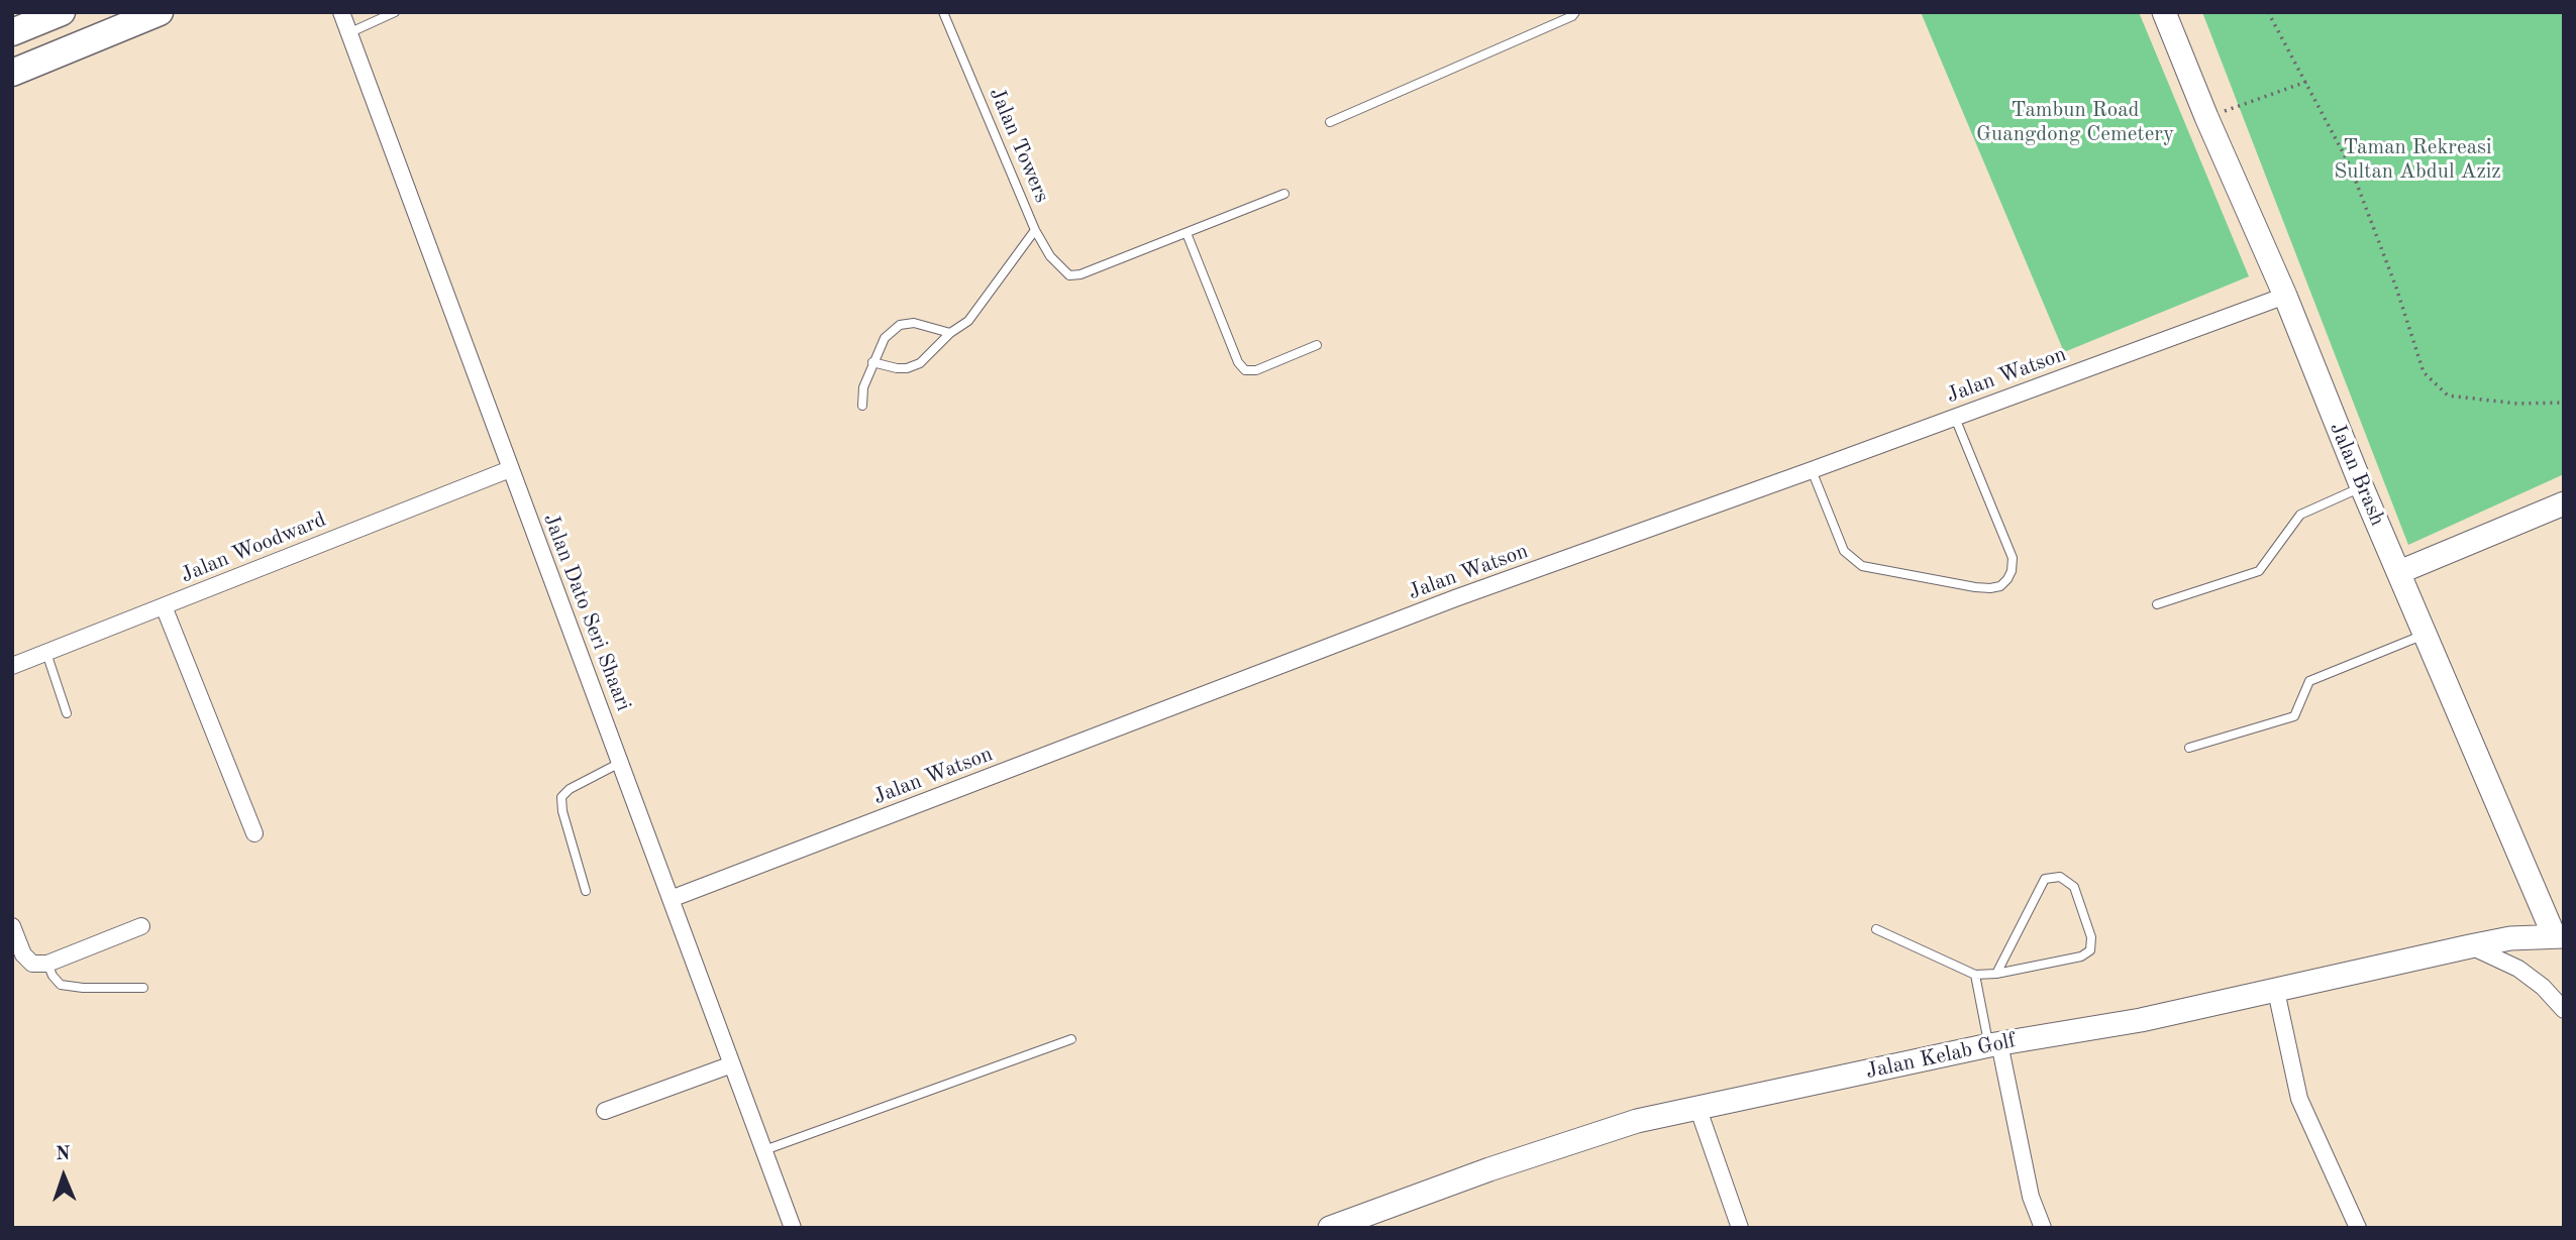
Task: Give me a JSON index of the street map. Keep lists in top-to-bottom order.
{
  "streets": {
    "street": [
      "Jalan Watson",
      "Jalan Brash",
      "Jalan Woodward",
      "Jalan Dato Seri Shaari",
      "Jalan Kelab Golf"
    ],
    "lane": ["Jalan Towers"]
  },
  "crossings": [
    ["Jalan Watson", "Jalan Brash"],
    ["Jalan Watson", "Jalan Dato Seri Shaari"],
    ["Jalan Brash", "Jalan Kelab Golf"],
    ["Jalan Woodward", "Jalan Dato Seri Shaari"]
  ],
  "parks": ["Tambun Road Guangdong Cemetery", "Taman Rekreasi Sultan Abdul Aziz"],
  "north": "top"
}
